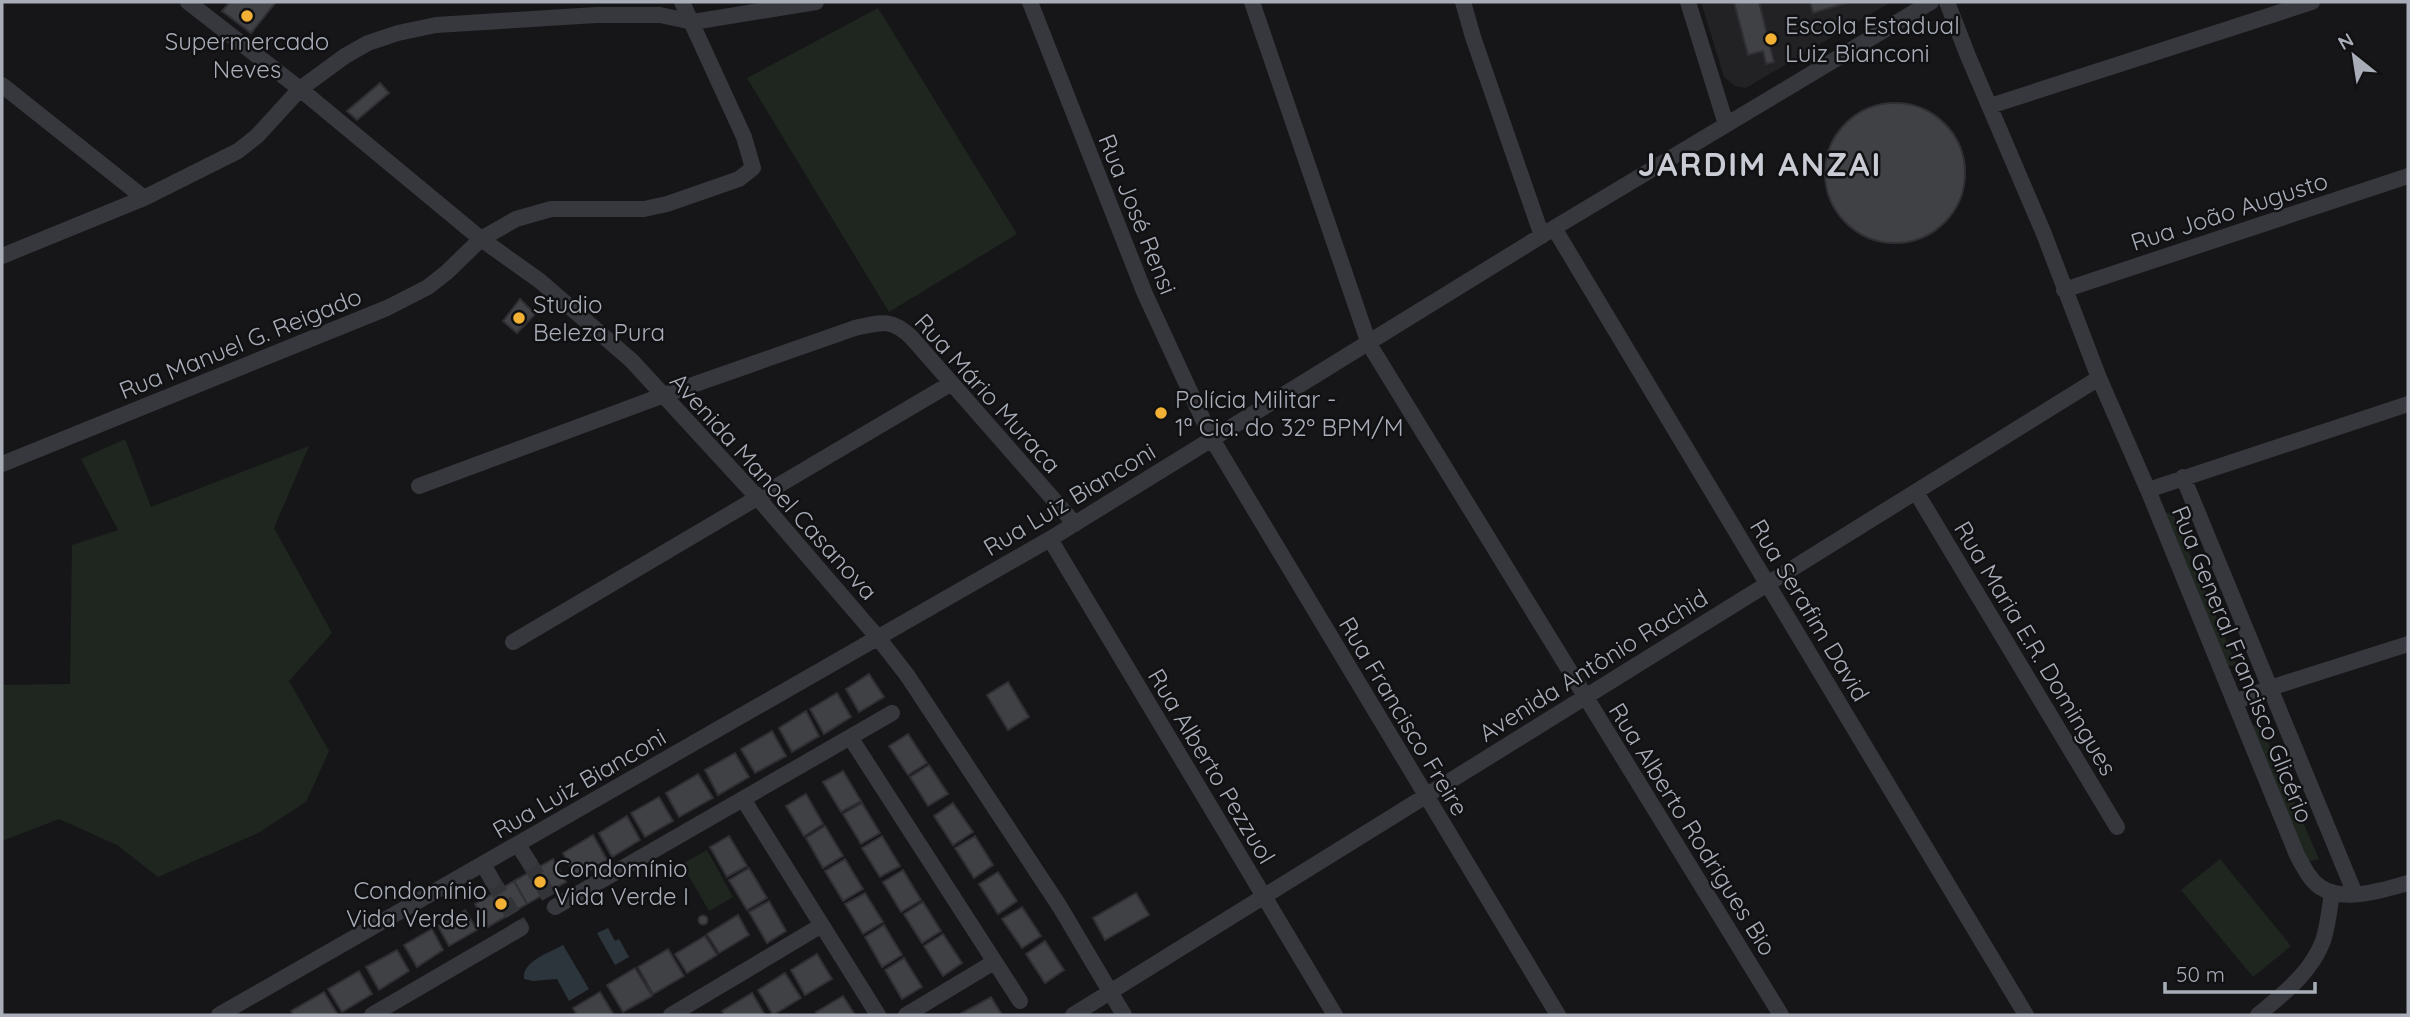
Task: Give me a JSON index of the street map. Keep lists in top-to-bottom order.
{
  "streets": {
    "street": [
      "Rua João Augusto",
      "Rua José Rensi",
      "Rua Manuel G. Reigado",
      "Rua Mário Muraca",
      "Avenida Manoel Casanova",
      "Rua Luiz Bianconi",
      "Rua Serafim David",
      "Rua Maria E.R. Domingues",
      "Rua General Francisco Glicério",
      "Avenida Antônio Rachid",
      "Rua Francisco Freire",
      "Rua Alberto Pezzuol",
      "Rua Alberto Rodrigues Bio"
    ]
  },
  "crossings": [
    ["Rua João Augusto", "Rua General Francisco Glicério"],
    ["Rua José Rensi", "Rua Luiz Bianconi"],
    ["Rua José Rensi", "Rua Francisco Freire"],
    ["Rua Manuel G. Reigado", "Avenida Manoel Casanova"],
    ["Rua Mário Muraca", "Avenida Manoel Casanova"],
    ["Rua Mário Muraca", "Rua Luiz Bianconi"],
    ["Avenida Manoel Casanova", "Rua Luiz Bianconi"],
    ["Avenida Manoel Casanova", "Avenida Antônio Rachid"],
    ["Rua Luiz Bianconi", "Rua Serafim David"],
    ["Rua Luiz Bianconi", "Rua Francisco Freire"],
    ["Rua Luiz Bianconi", "Rua Alberto Pezzuol"],
    ["Rua Luiz Bianconi", "Rua Alberto Rodrigues Bio"],
    ["Rua Serafim David", "Avenida Antônio Rachid"],
    ["Rua Maria E.R. Domingues", "Avenida Antônio Rachid"],
    ["Rua General Francisco Glicério", "Avenida Antônio Rachid"],
    ["Avenida Antônio Rachid", "Rua Francisco Freire"],
    ["Avenida Antônio Rachid", "Rua Alberto Pezzuol"],
    ["Avenida Antônio Rachid", "Rua Alberto Rodrigues Bio"]
  ],
  "districts": ["JARDIM ANZAI"],
  "places": [
    "Supermercado Neves",
    "Escola Estadual Luiz Bianconi",
    "Studio Beleza Pura",
    "Polícia Militar - 1ª Cia. do 32º BPM/M",
    "Condomínio Vida Verde I",
    "Condomínio Vida Verde II"
  ],
  "scale_bar": "50 m",
  "north": "top left"
}
